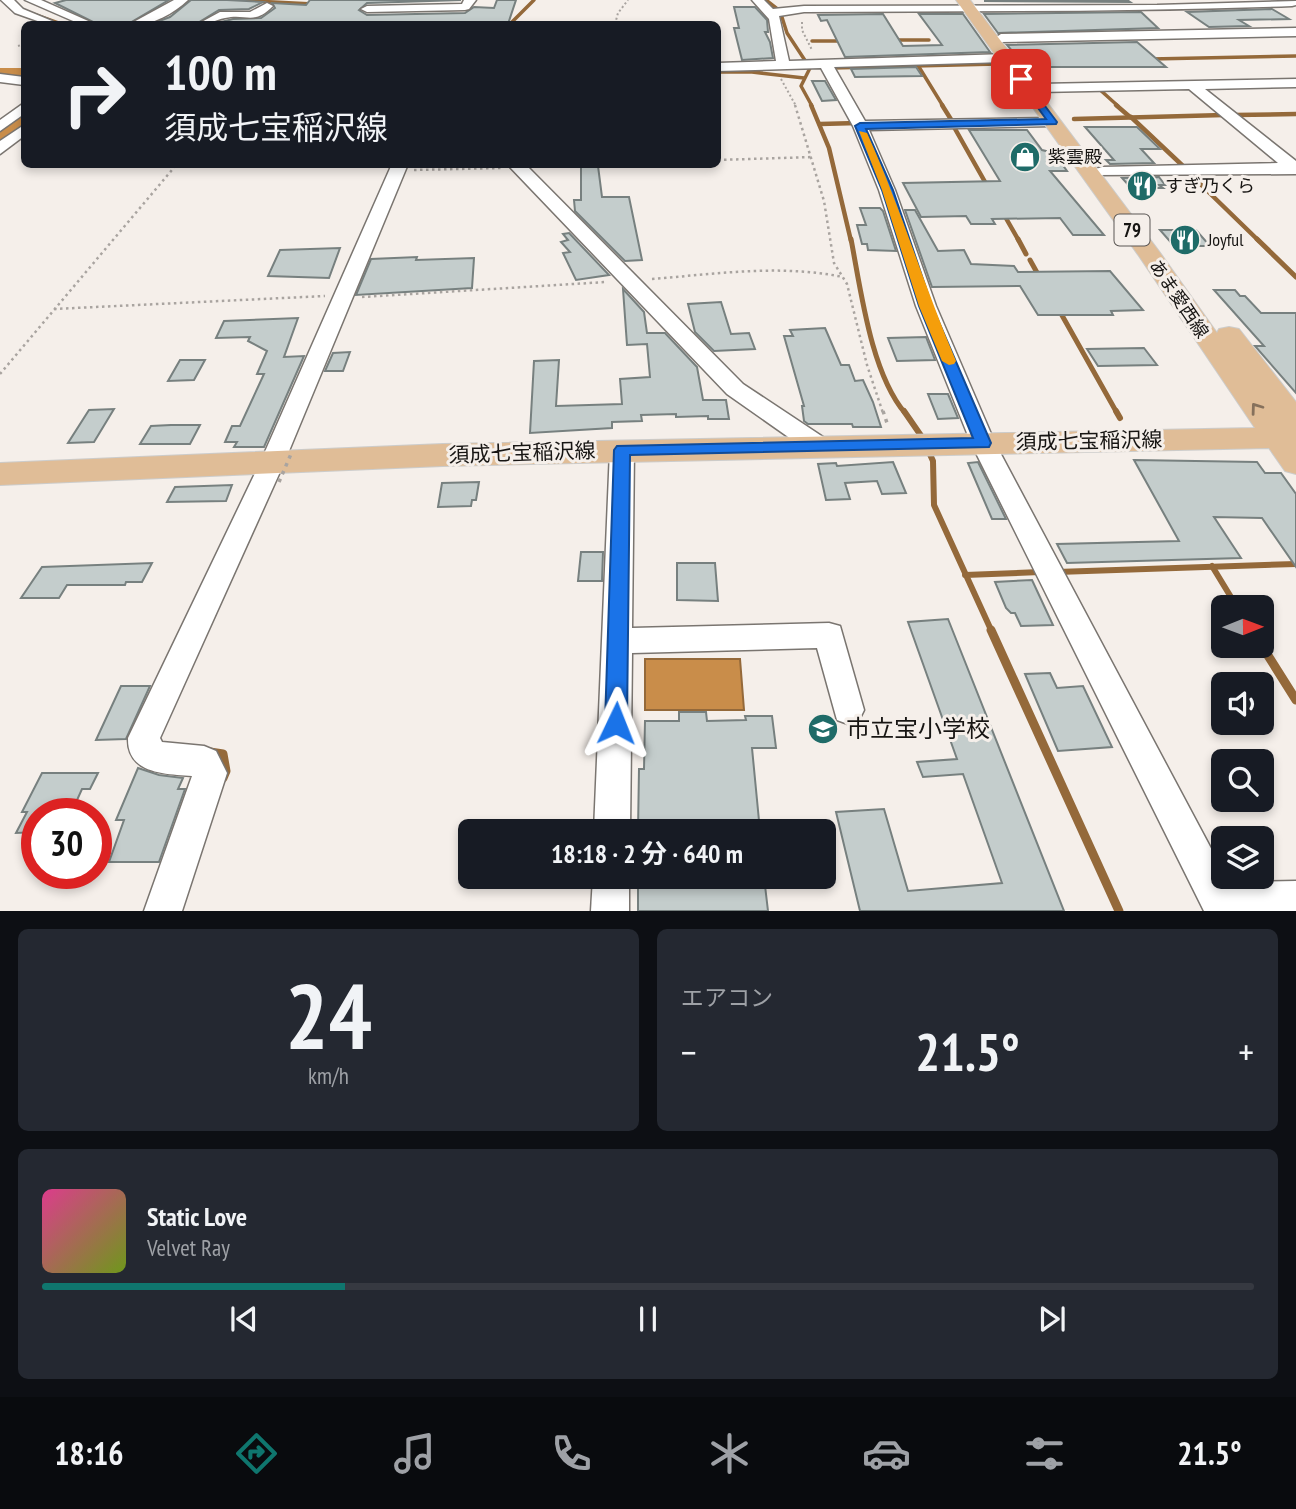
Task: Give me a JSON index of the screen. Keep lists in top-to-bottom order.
{
  "streets": {
    "main road": ["79", "あま愛西線", "須成七宝稲沢線"]
  },
  "crossings": [
    ["あま愛西線", "須成七宝稲沢線"]
  ],
  "places": {
    "shop": ["紫雲殿"],
    "restaurant": ["すぎ乃くら", "Joyful"],
    "school or university": ["市立宝小学校"]
  },
  "north": "right",
  "page": {
    "turn": ["100 m", "須成七宝稲沢線"],
    "limit": "30",
    "trip": "18:18 · 2 分 · 640 m",
    "tile": [
      ["24", "km/h"],
      "エアコン"
    ],
    "heat": ["−", "21.5°", "+"],
    "song": ["Static Love", "Velvet Ray"],
    "tabs": ["18:16", "21.5°"]
  }
}
